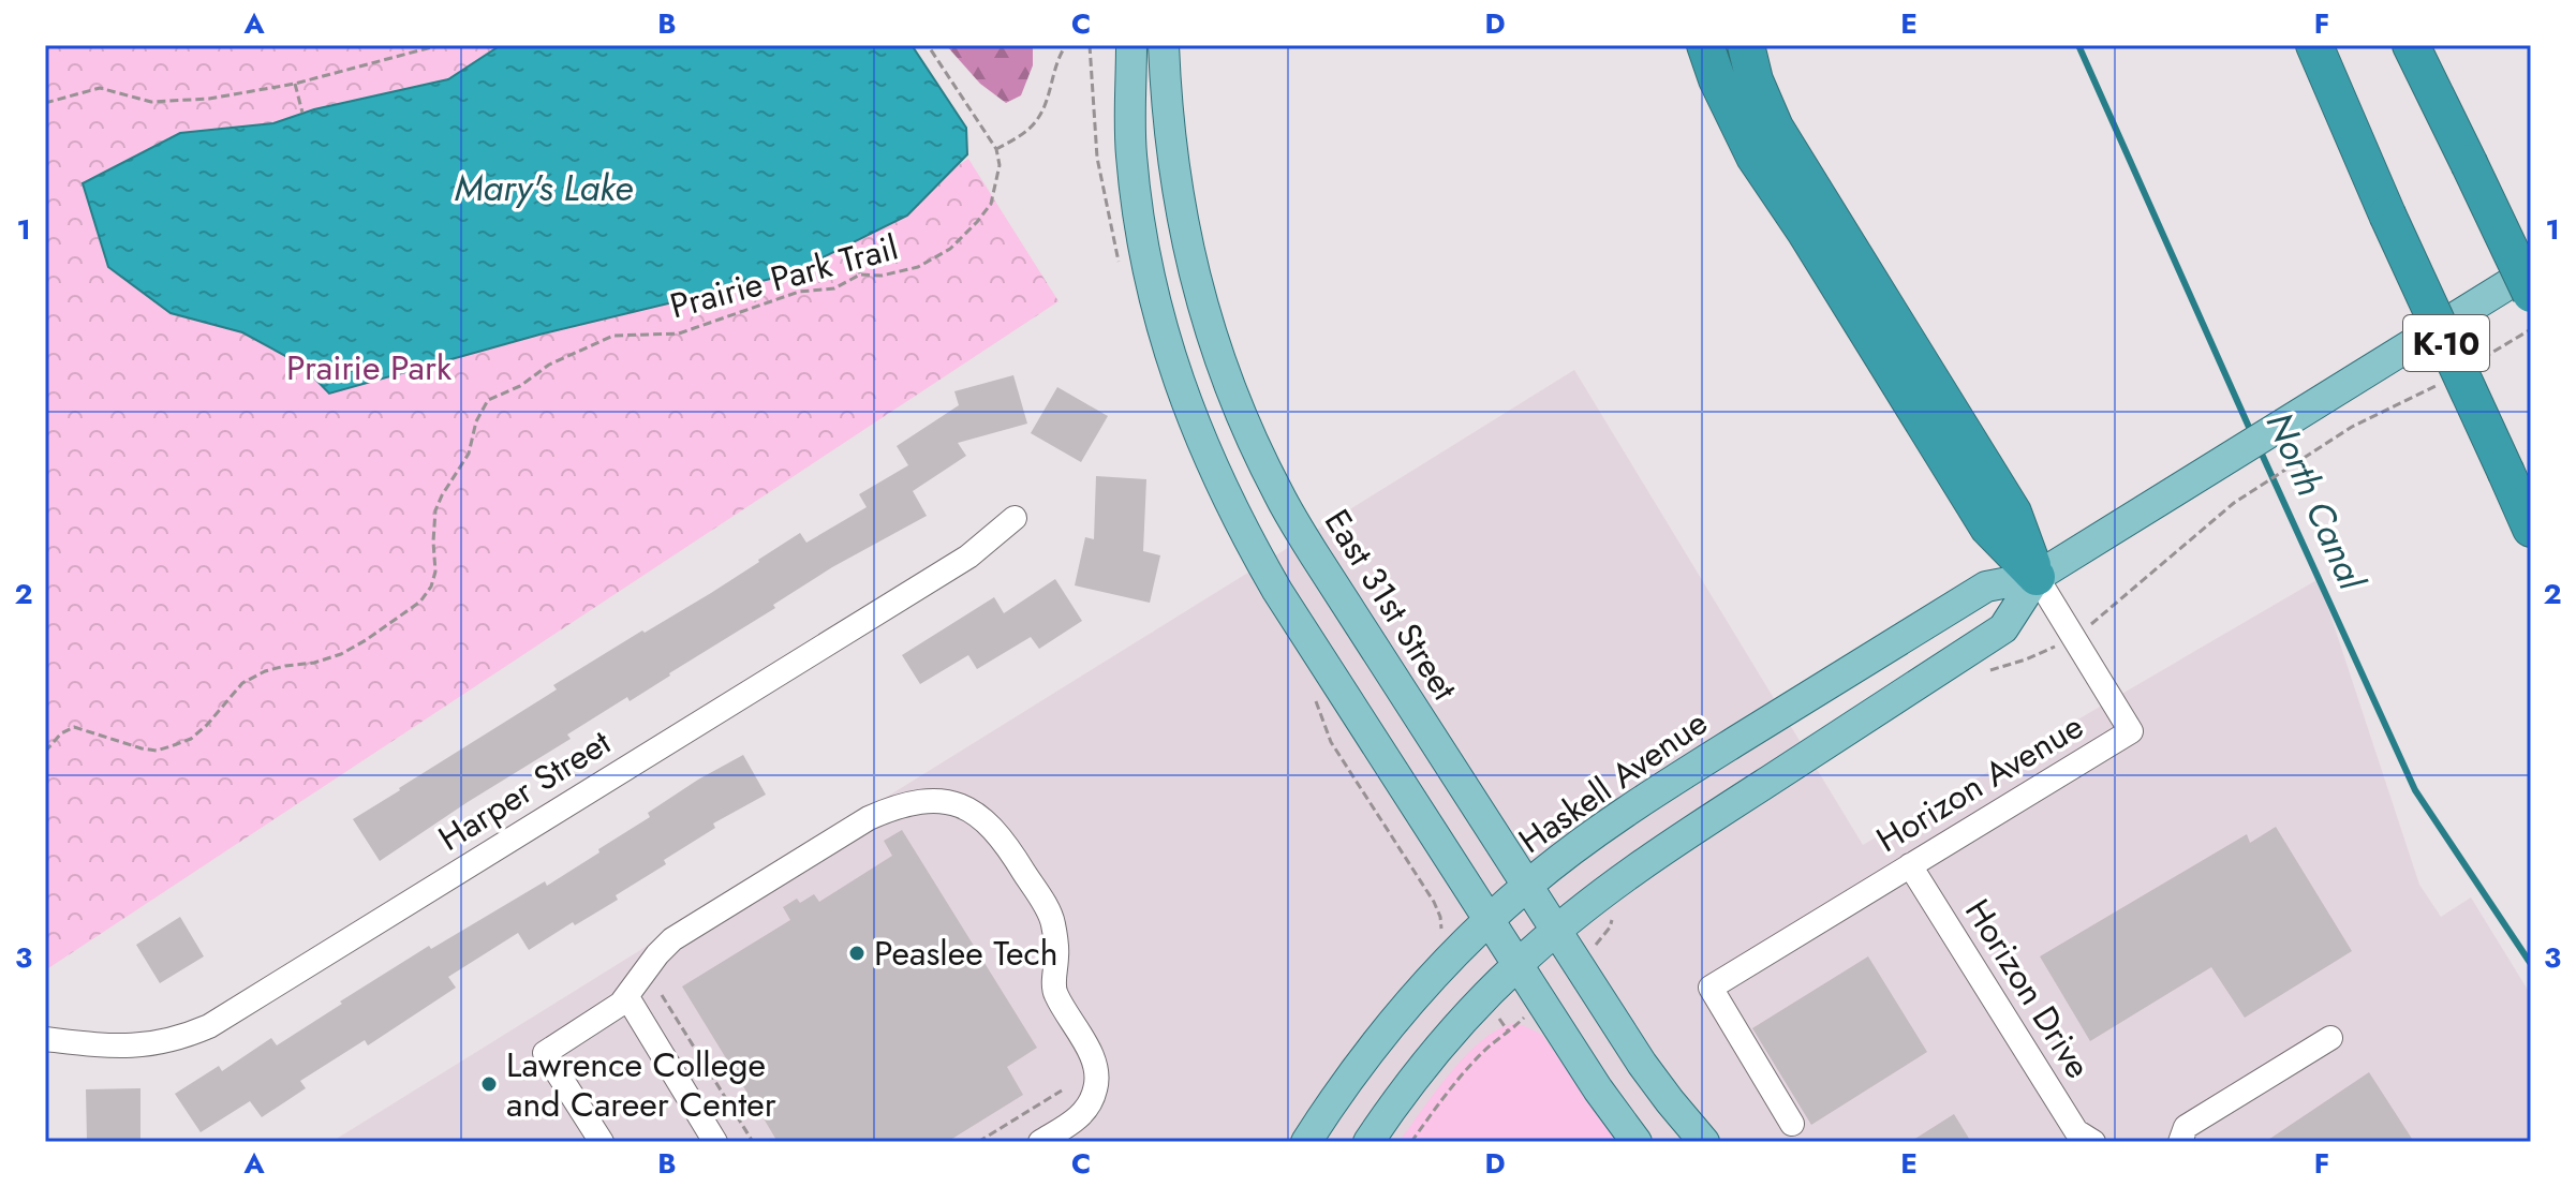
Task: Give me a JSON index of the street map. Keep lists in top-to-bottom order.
{
  "streets": {
    "highway": ["K-10"],
    "main road": ["East 31st Street", "Haskell Avenue"],
    "street": ["Horizon Avenue", "Harper Street", "Horizon Drive"],
    "path": ["Prairie Park Trail"]
  },
  "crossings": [
    ["East 31st Street", "Haskell Avenue"],
    ["Haskell Avenue", "Horizon Avenue"],
    ["Horizon Avenue", "Horizon Drive"]
  ],
  "water": ["Mary's Lake", "North Canal"],
  "parks": ["Prairie Park"],
  "places": ["Peaslee Tech", "Lawrence College and Career Center"],
  "grid": {
    "columns": [
      "A",
      "B",
      "C",
      "D",
      "E",
      "F"
    ],
    "rows": ["1", "2", "3"]
  }
}
